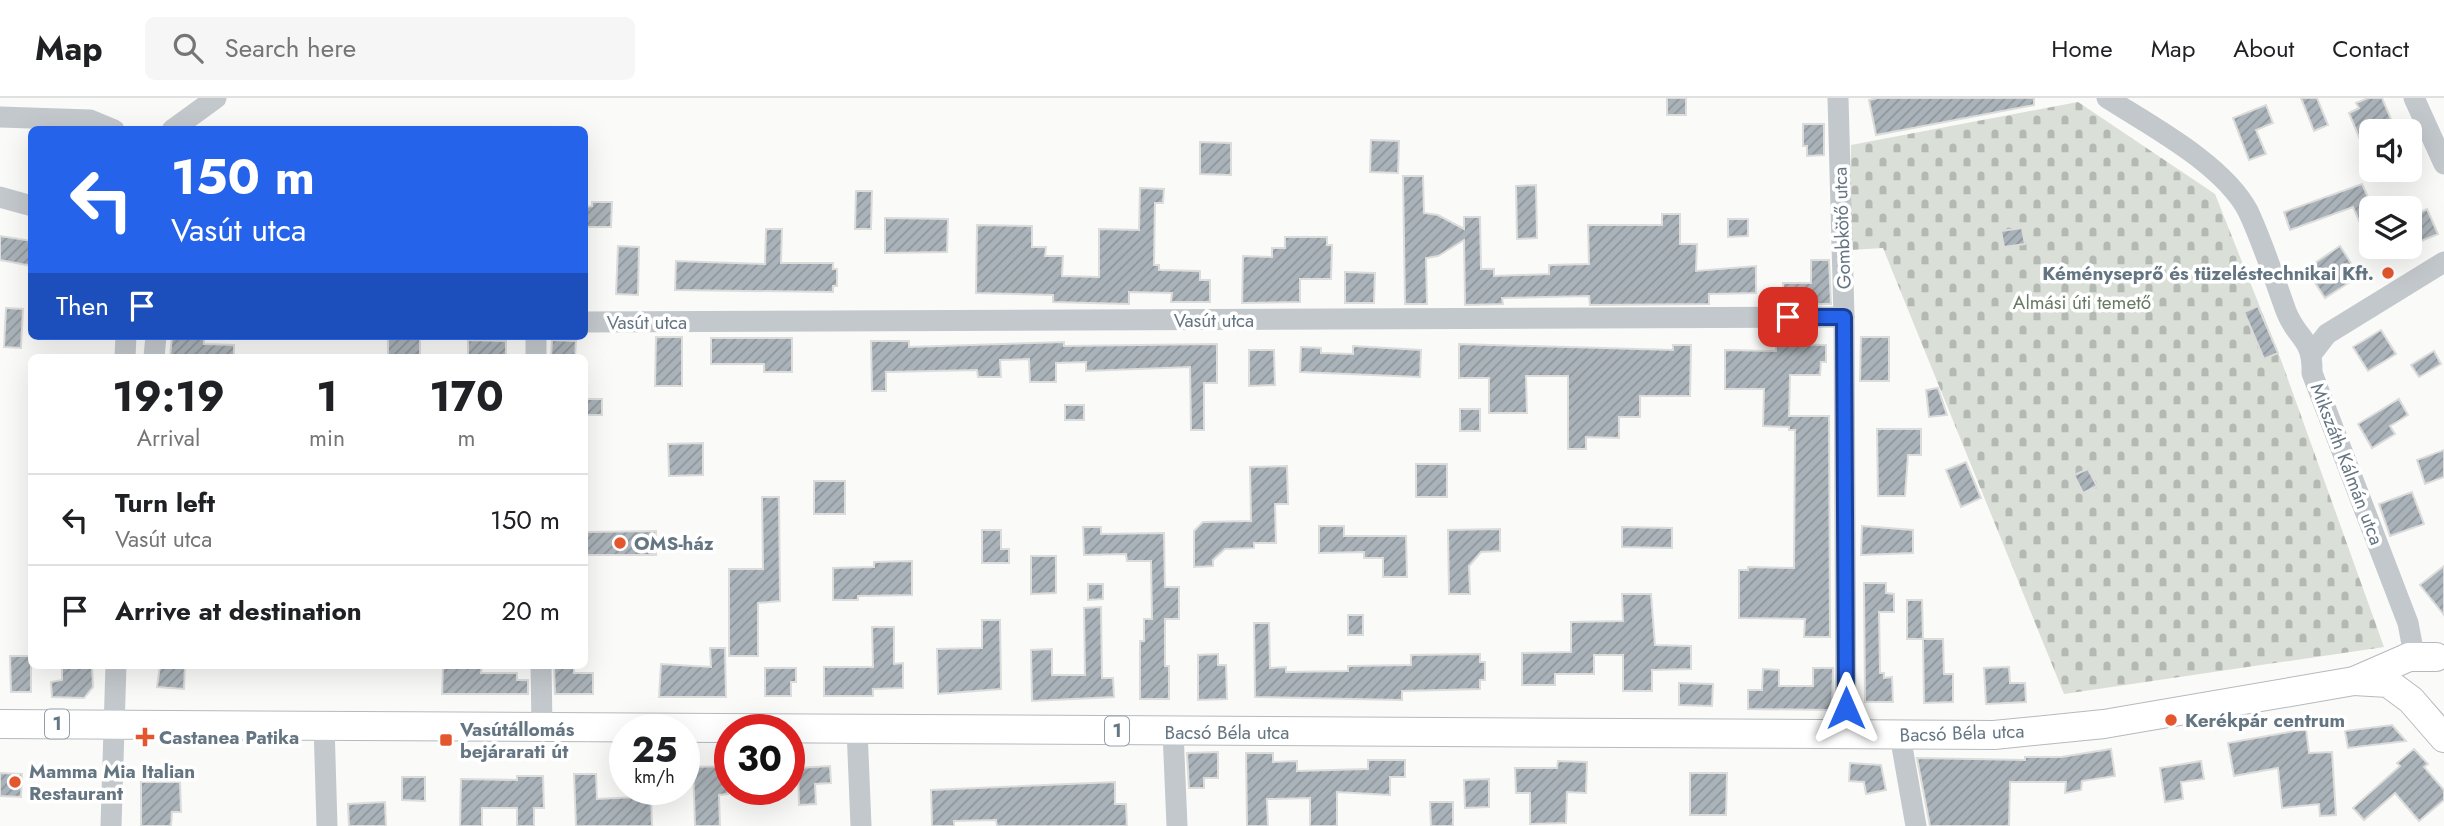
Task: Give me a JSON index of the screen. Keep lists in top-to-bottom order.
{
  "streets": {
    "main road": ["1", "Bacsó Béla utca"],
    "street": ["Gombkötő utca", "Vasút utca", "Mikszáth Kálmán utca"]
  },
  "crossings": [
    ["Gombkötő utca", "Vasút utca"],
    ["Gombkötő utca", "Bacsó Béla utca"],
    ["Mikszáth Kálmán utca", "Bacsó Béla utca"],
    ["1", "Bacsó Béla utca"]
  ],
  "parks": ["Almási úti temető"],
  "places": {
    "other": [
      "Kéményseprő és tüzeléstechnikai Kft.",
      "OMS-ház",
      "Kerékpár centrum",
      "Mamma Mia Italian Restaurant"
    ],
    "health": ["Castanea Patika"],
    "transit": ["Vasútállomás bejárarati út"]
  },
  "page": {
    "header": "Map",
    "search": "Search here",
    "nav": [
      "Home",
      "Map",
      "About",
      "Contact"
    ],
    "turn": ["150 m", "Vasút utca"],
    "then": "Then",
    "eta": [
      "19:19",
      "Arrival",
      "1",
      "min",
      "170",
      "m"
    ],
    "list": [
      {
        "name": "Turn left",
        "note": "Vasút utca",
        "value": "150 m"
      },
      {
        "name": "Arrive at destination",
        "value": "20 m"
      }
    ],
    "speed": "25 km/h",
    "limit": "30"
  }
}
